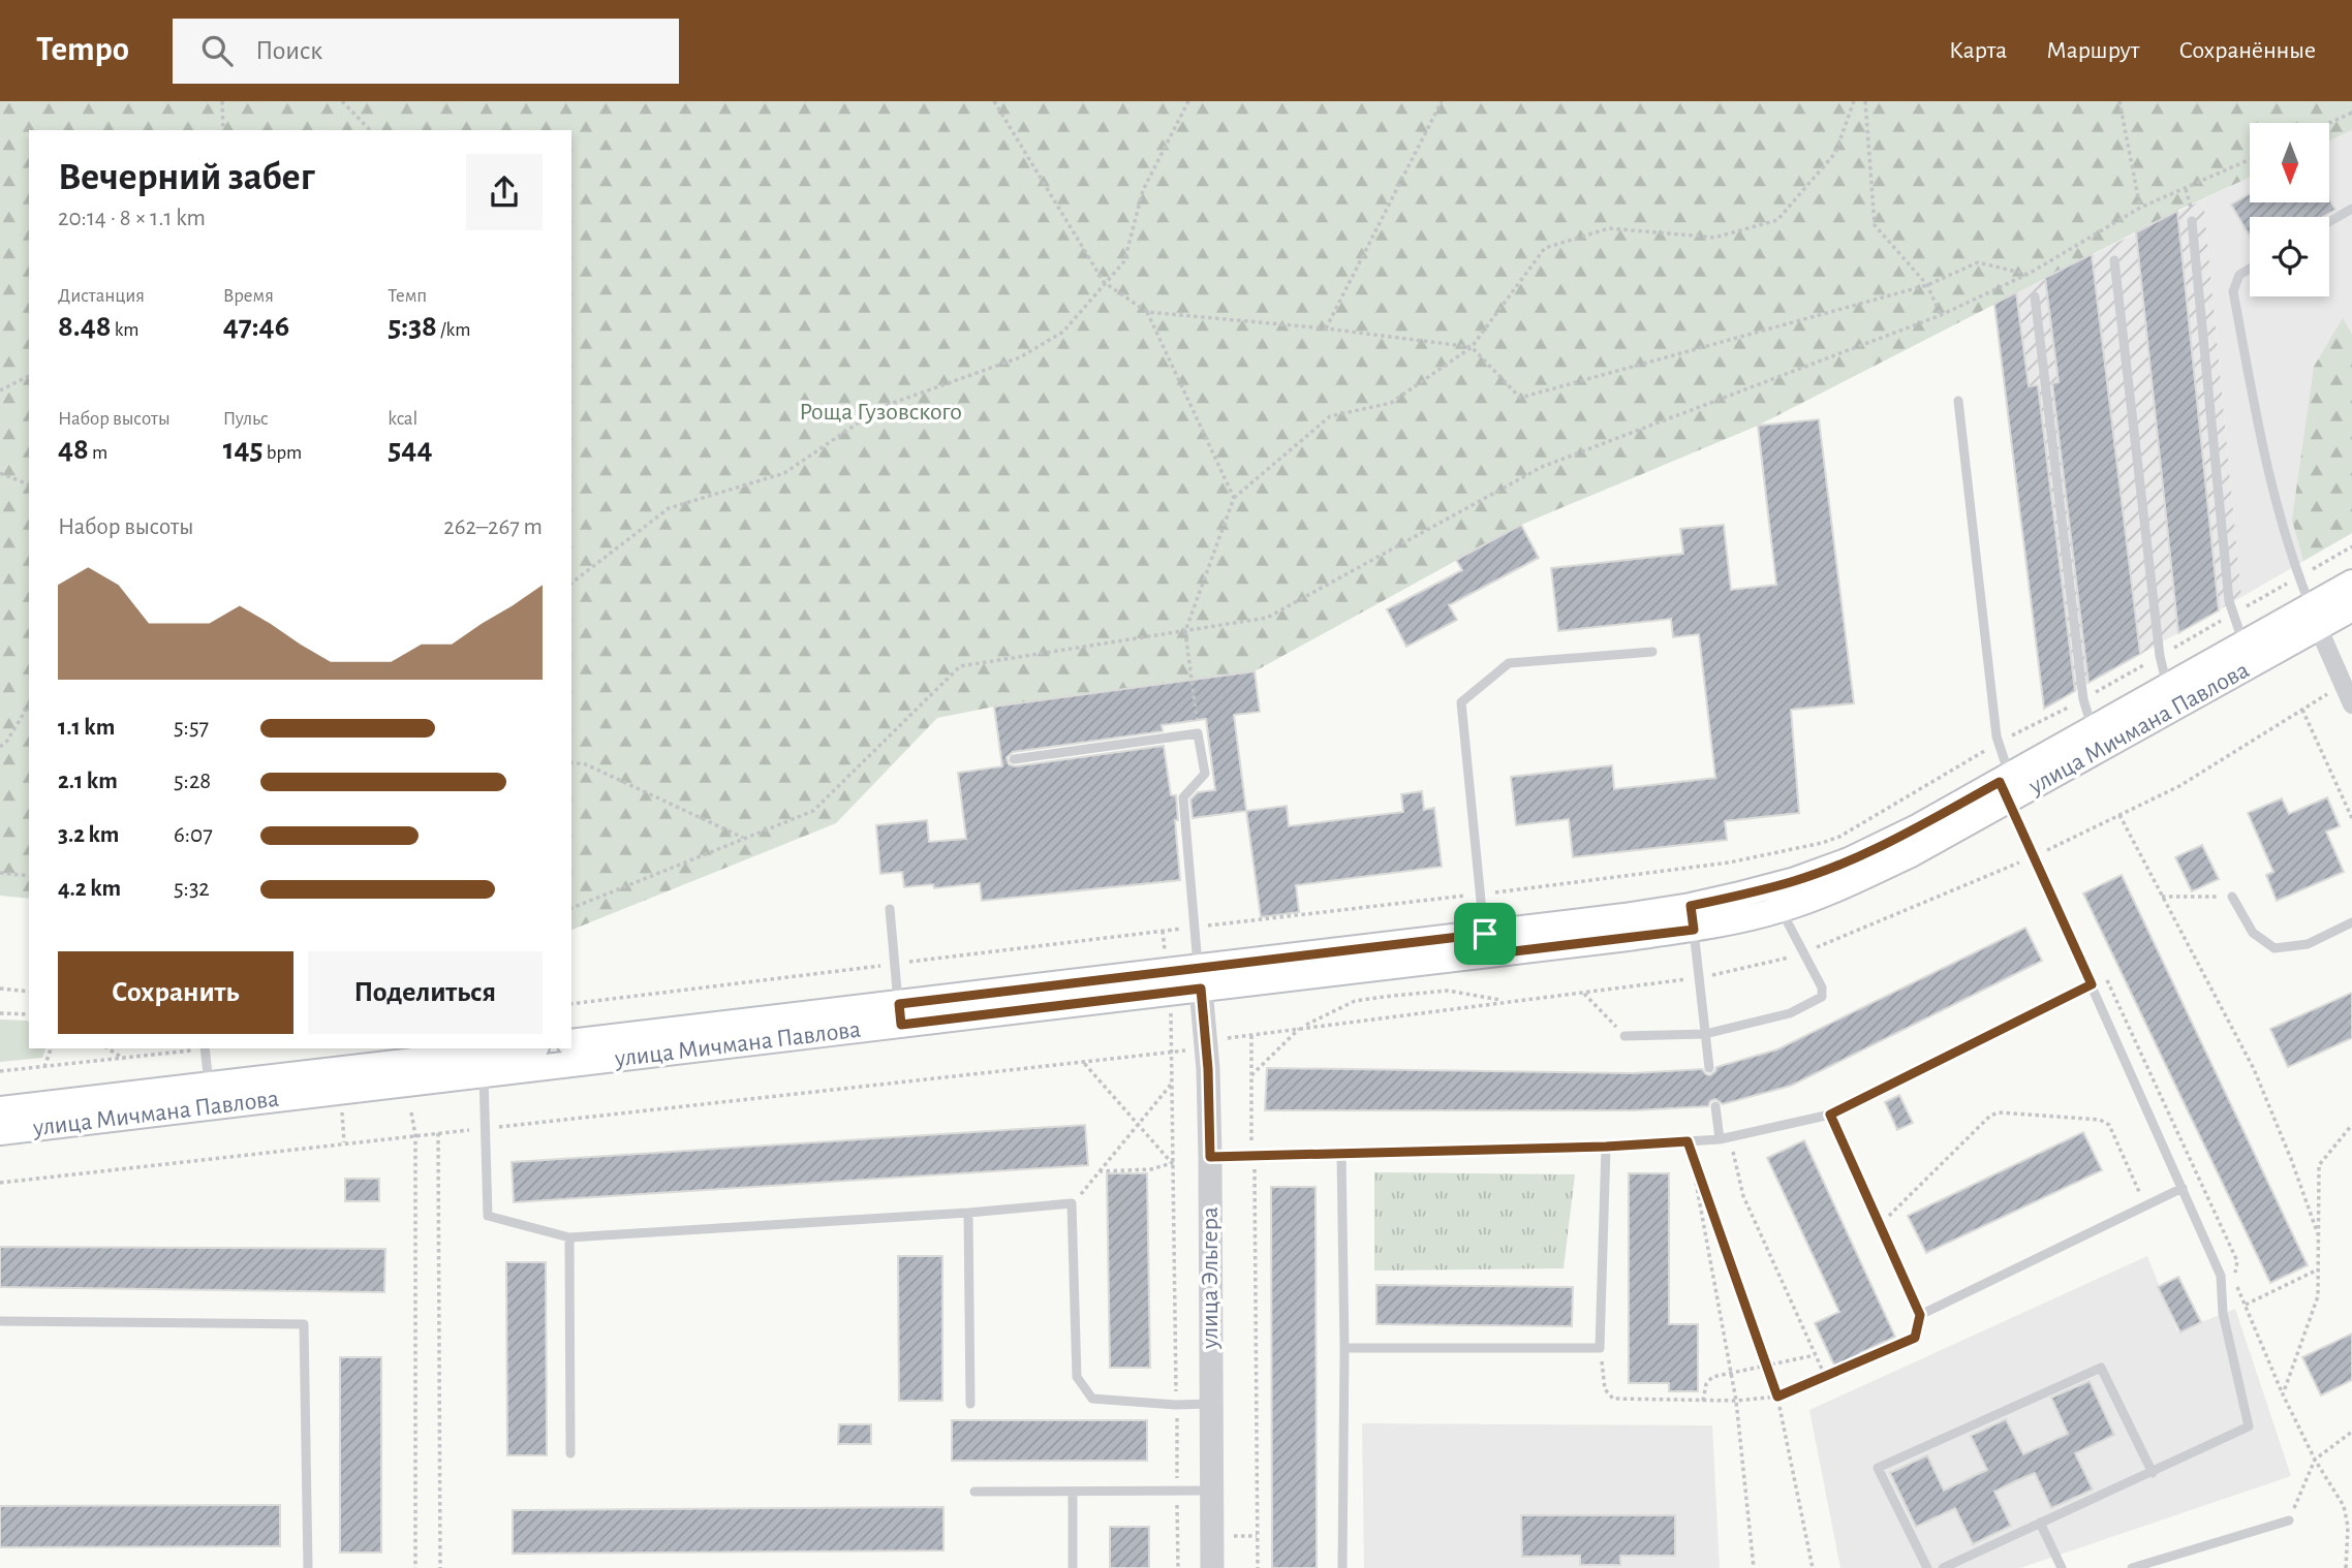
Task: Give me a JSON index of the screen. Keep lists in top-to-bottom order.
{
  "streets": {
    "main road": ["улица Мичмана Павлова"],
    "street": ["улица Эльгера"]
  },
  "crossings": [
    ["улица Мичмана Павлова", "улица Эльгера"]
  ],
  "parks": ["Роща Гузовского"],
  "north": "bottom",
  "page": {
    "header": "Tempo",
    "search": "Поиск",
    "nav": ["Карта", "Маршрут", "Сохранённые"],
    "heading": ["Вечерний забег", "20:14 · 8 × 1.1 km"],
    "stats": [
      ["Дистанция", "8.48 km"],
      ["Время", "47:46"],
      ["Темп", "5:38 /km"],
      ["Набор высоты", "48 m"],
      ["Пульс", "145 bpm"],
      ["kcal", "544"]
    ],
    "chart": ["Набор высоты", "262–267 m"],
    "list": [
      {
        "name": "1.1 km",
        "note": "5:57"
      },
      {
        "name": "2.1 km",
        "note": "5:28"
      },
      {
        "name": "3.2 km",
        "note": "6:07"
      },
      {
        "name": "4.2 km",
        "note": "5:32"
      }
    ],
    "buttons": ["Сохранить", "Поделиться"]
  }
}
